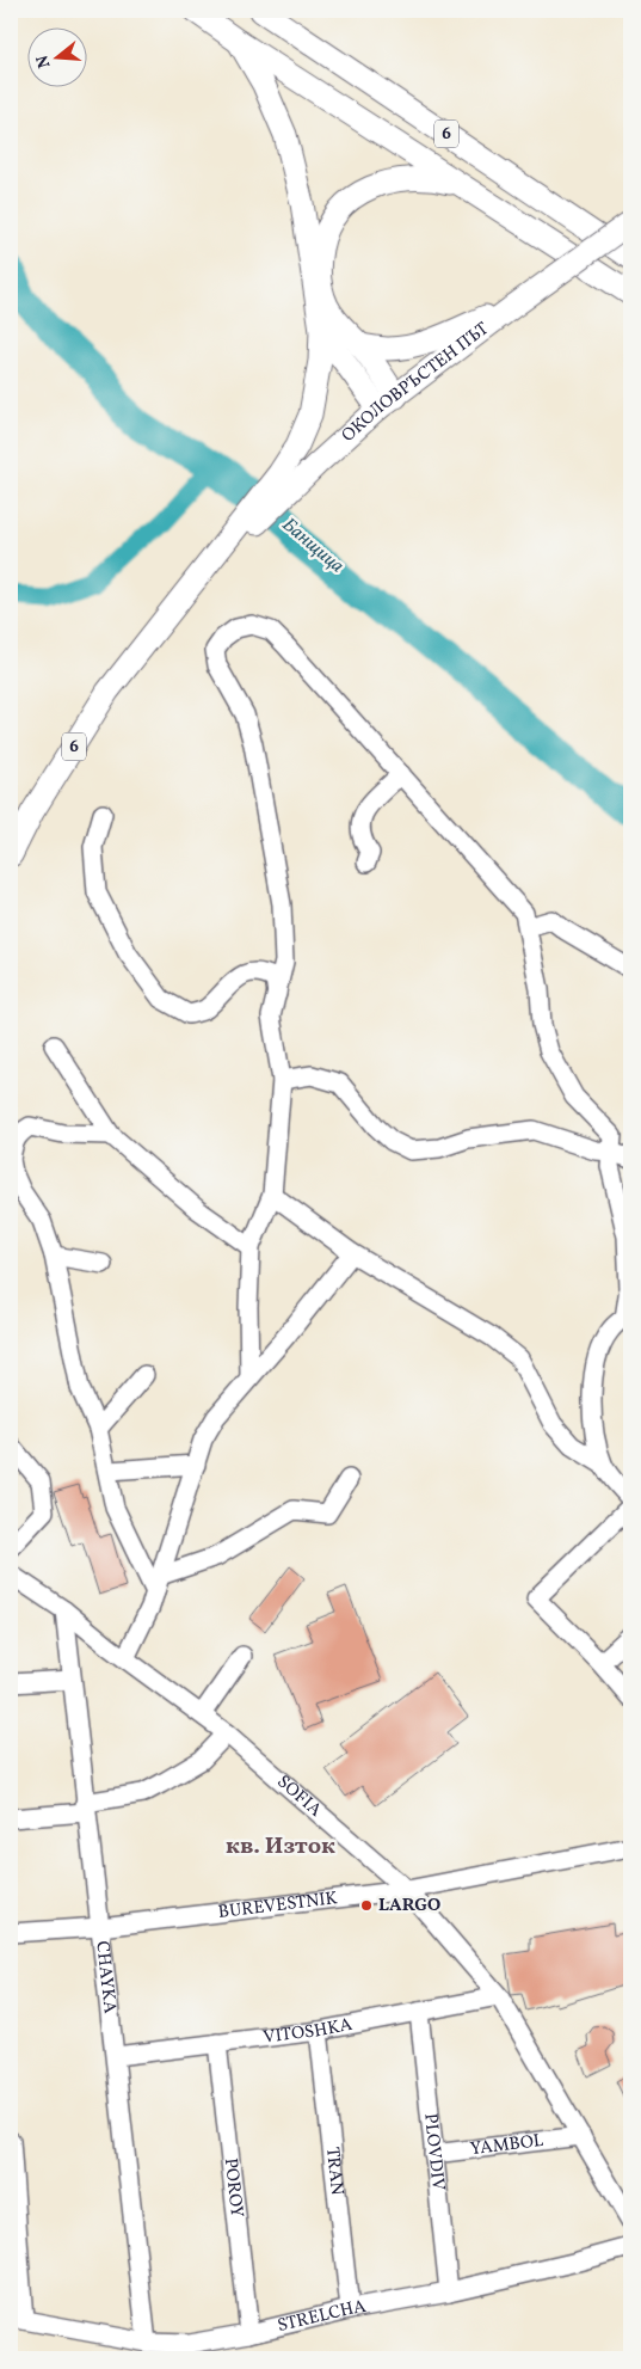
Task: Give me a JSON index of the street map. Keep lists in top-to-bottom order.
{
  "streets": {
    "main road": ["6", "ОКОЛОВРЪСТЕН ПЪТ"],
    "street": [
      "SOFIA",
      "BUREVESTNIK",
      "CHAYKA",
      "VITOSHKA",
      "YAMBOL",
      "PLOVDIV",
      "TRAN",
      "POROY",
      "STRELCHA"
    ]
  },
  "crossings": [
    ["6", "ОКОЛОВРЪСТЕН ПЪТ"],
    ["SOFIA", "BUREVESTNIK"],
    ["SOFIA", "CHAYKA"],
    ["SOFIA", "VITOSHKA"],
    ["SOFIA", "YAMBOL"],
    ["BUREVESTNIK", "CHAYKA"],
    ["CHAYKA", "VITOSHKA"],
    ["CHAYKA", "STRELCHA"],
    ["VITOSHKA", "PLOVDIV"],
    ["VITOSHKA", "TRAN"],
    ["VITOSHKA", "POROY"],
    ["YAMBOL", "PLOVDIV"],
    ["PLOVDIV", "STRELCHA"],
    ["TRAN", "STRELCHA"],
    ["POROY", "STRELCHA"]
  ],
  "districts": ["кв. Изток"],
  "water": ["Банщица"],
  "places": ["LARGO"],
  "north": "left"
}
